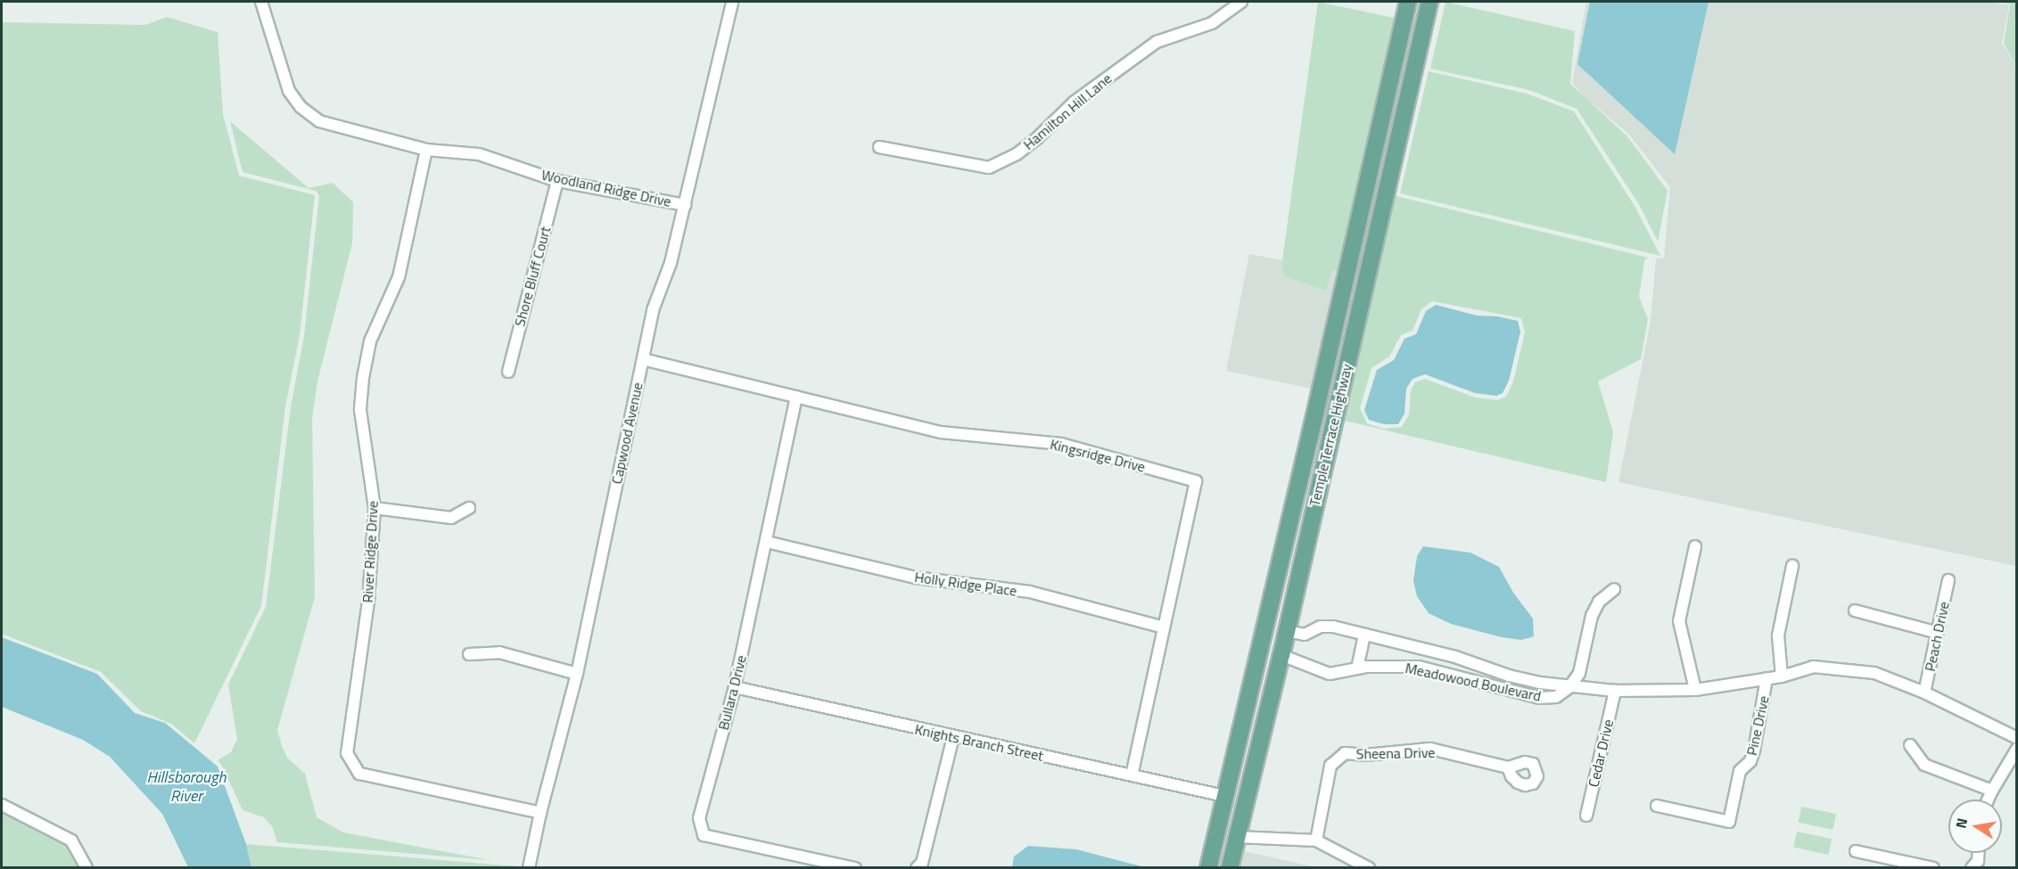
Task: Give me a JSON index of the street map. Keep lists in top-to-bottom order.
{
  "streets": {
    "main road": ["Temple Terrace Highway"],
    "street": [
      "Hamilton Hill Lane",
      "Woodland Ridge Drive",
      "Shore Bluff Court",
      "Capwood Avenue",
      "Kingsridge Drive",
      "River Ridge Drive",
      "Holly Ridge Place",
      "Peach Drive",
      "Meadowood Boulevard",
      "Bullara Drive",
      "Pine Drive",
      "Knights Branch Street",
      "Sheena Drive",
      "Cedar Drive"
    ]
  },
  "crossings": [
    ["Woodland Ridge Drive", "Shore Bluff Court"],
    ["Woodland Ridge Drive", "Capwood Avenue"],
    ["Woodland Ridge Drive", "River Ridge Drive"],
    ["Capwood Avenue", "Kingsridge Drive"],
    ["Capwood Avenue", "River Ridge Drive"],
    ["Temple Terrace Highway", "Meadowood Boulevard"],
    ["Temple Terrace Highway", "Knights Branch Street"],
    ["Kingsridge Drive", "Holly Ridge Place"],
    ["Kingsridge Drive", "Bullara Drive"],
    ["Kingsridge Drive", "Knights Branch Street"],
    ["Holly Ridge Place", "Bullara Drive"],
    ["Peach Drive", "Meadowood Boulevard"],
    ["Meadowood Boulevard", "Pine Drive"],
    ["Meadowood Boulevard", "Cedar Drive"],
    ["Bullara Drive", "Knights Branch Street"]
  ],
  "water": ["Hillsborough River"],
  "north": "left"
}
